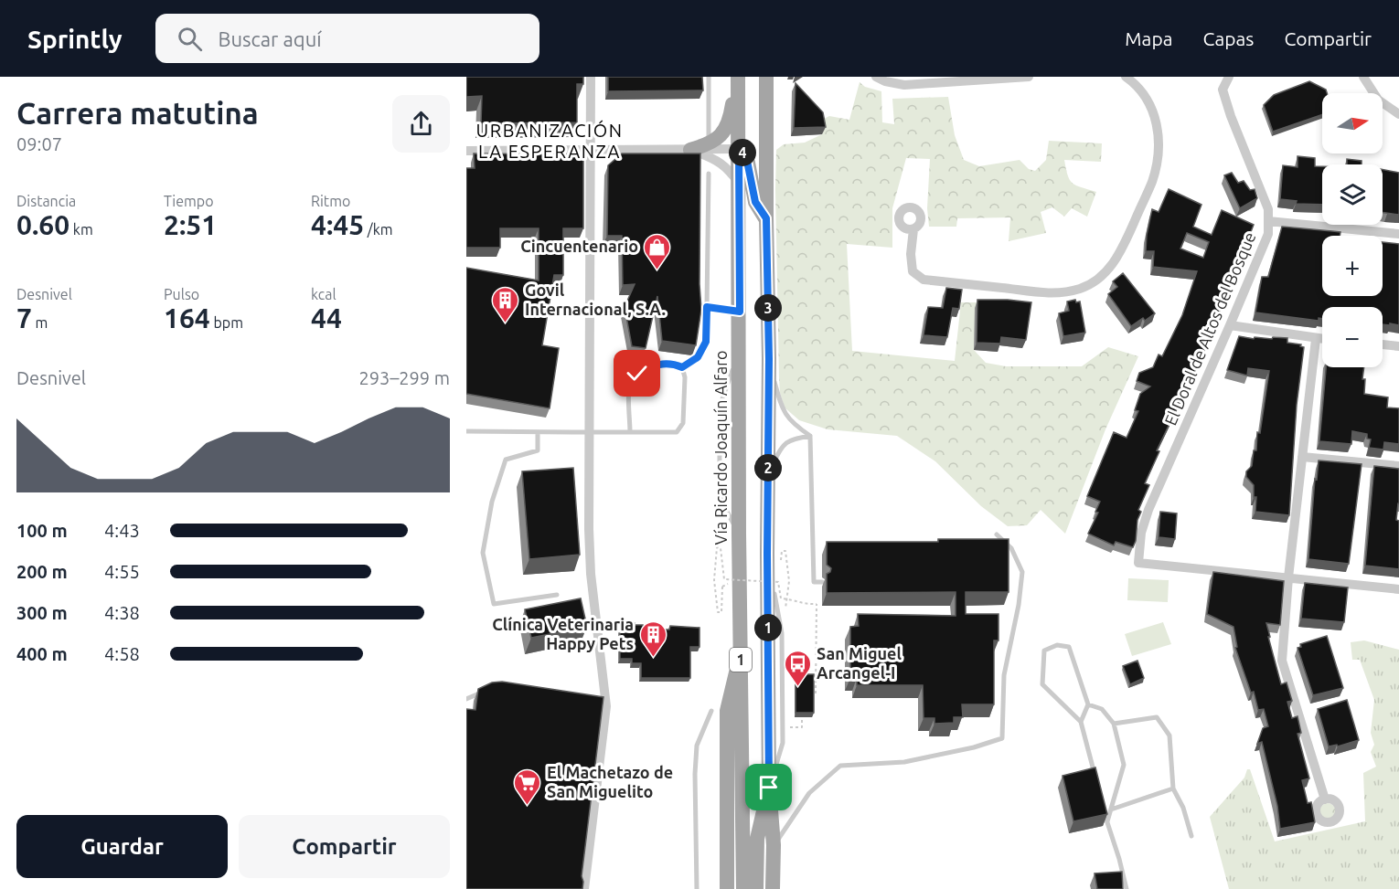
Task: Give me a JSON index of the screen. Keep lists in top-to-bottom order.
{
  "streets": {
    "main road": ["Vía Ricardo Joaquín Alfaro", "1"],
    "street": ["El Doral de Altos del Bosque"]
  },
  "districts": ["URBANIZACIÓN LA ESPERANZA"],
  "places": {
    "shop": ["Cincuentenario"],
    "building": ["Govil Internacional, S.A.", "Clínica Veterinaria Happy Pets"],
    "bus stop": ["San Miguel Arcangel-I"],
    "supermarket": ["El Machetazo de San Miguelito"]
  },
  "north": "right",
  "page": {
    "header": "Sprintly",
    "search": "Buscar aquí",
    "nav": ["Mapa", "Capas", "Compartir"],
    "heading": ["Carrera matutina", "09:07"],
    "map_buttons": ["+", "−"],
    "pins": [
      "4",
      "3",
      "2",
      "1"
    ],
    "stats": [
      ["Distancia", "0.60 km"],
      ["Tiempo", "2:51"],
      ["Ritmo", "4:45 /km"],
      ["Desnivel", "7 m"],
      ["Pulso", "164 bpm"],
      ["kcal", "44"]
    ],
    "chart": ["Desnivel", "293–299 m"],
    "list": [
      {
        "name": "100 m",
        "note": "4:43"
      },
      {
        "name": "200 m",
        "note": "4:55"
      },
      {
        "name": "300 m",
        "note": "4:38"
      },
      {
        "name": "400 m",
        "note": "4:58"
      }
    ],
    "buttons": ["Guardar", "Compartir"]
  }
}
